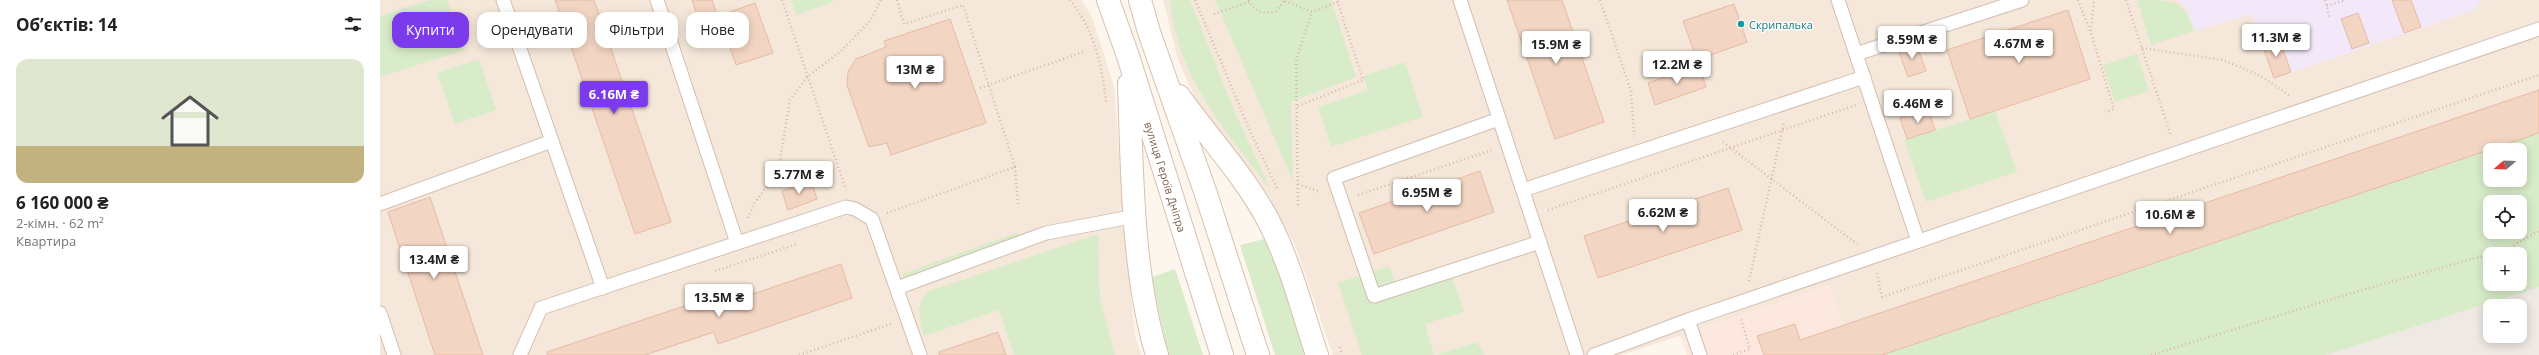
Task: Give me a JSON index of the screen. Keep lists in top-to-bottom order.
{
  "streets": {
    "main road": ["вулиця Героїв Дніпра"]
  },
  "places": ["Скрипалька"],
  "north": "left",
  "page": {
    "heading": "Об’єктів: 14",
    "chip": [
      "Купити",
      "Орендувати",
      "Фільтри",
      "Нове"
    ],
    "price": [
      "11.3M ₴",
      "8.59M ₴",
      "4.67M ₴",
      "15.9M ₴",
      "12.2M ₴",
      "13M ₴",
      "6.16M ₴",
      "6.46M ₴",
      "5.77M ₴",
      "6.95M ₴",
      "6.62M ₴",
      "10.6M ₴",
      "13.4M ₴",
      "13.5M ₴"
    ],
    "list": [
      {
        "name": "6 160 000 ₴",
        "note": "2-кімн. · 62 m² · Квартира"
      }
    ],
    "map_buttons": ["+", "−"]
  }
}
